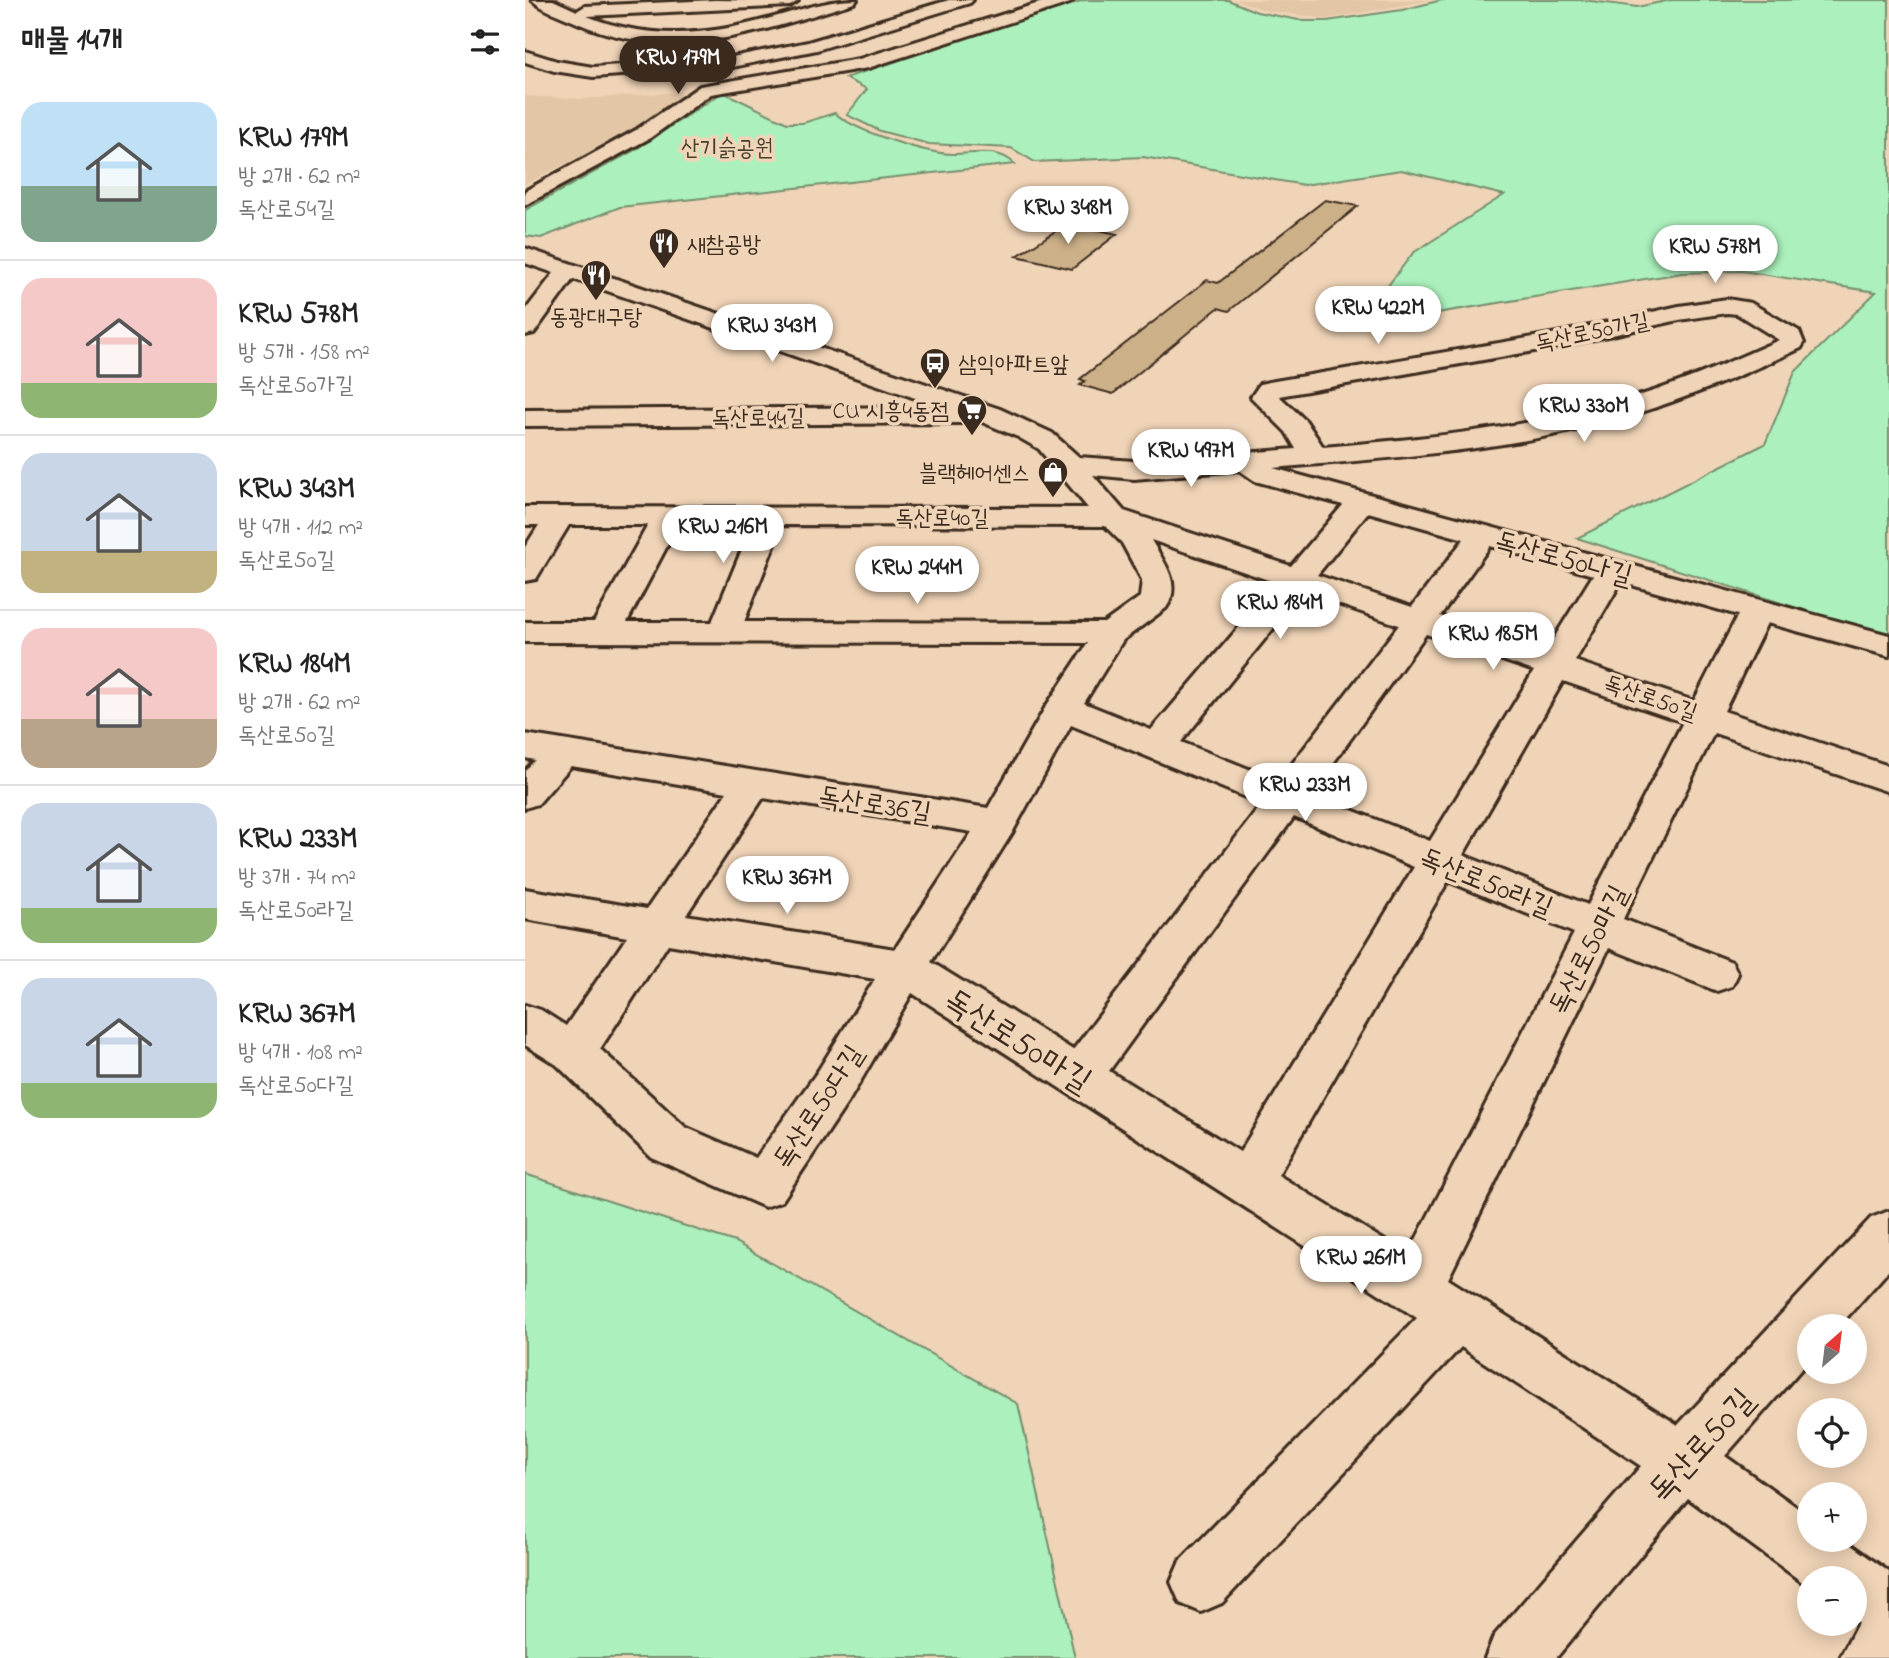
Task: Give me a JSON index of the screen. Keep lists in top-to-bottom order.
{
  "streets": {
    "street": [
      "독산로50가길",
      "독산로44길",
      "독산로40길",
      "독산로50나길",
      "독산로50길",
      "독산로36길",
      "독산로50라길",
      "독산로50마길",
      "독산로50다길"
    ]
  },
  "crossings": [
    ["독산로50가길", "독산로50나길"],
    ["독산로40길", "독산로50길"],
    ["독산로40길", "독산로50다길"],
    ["독산로50나길", "독산로50마길"],
    ["독산로50길", "독산로50마길"],
    ["독산로50길", "독산로50다길"],
    ["독산로36길", "독산로50다길"],
    ["독산로50라길", "독산로50마길"],
    ["독산로50라길", "독산로50다길"],
    ["독산로50마길", "독산로50다길"]
  ],
  "parks": ["산기슭공원"],
  "places": {
    "restaurant": ["새참공방", "동광대구탕"],
    "bus stop": ["삼익아파트앞"],
    "supermarket": ["CU 시흥4동점"],
    "shop": ["블랙헤어센스"]
  },
  "north": "top right",
  "page": {
    "heading": "매물 14개",
    "price": [
      "KRW 179M",
      "KRW 348M",
      "KRW 578M",
      "KRW 422M",
      "KRW 343M",
      "KRW 330M",
      "KRW 497M",
      "KRW 216M",
      "KRW 244M",
      "KRW 184M",
      "KRW 185M",
      "KRW 233M",
      "KRW 367M",
      "KRW 261M"
    ],
    "list": [
      {
        "name": "KRW 179M",
        "note": "방 2개 · 62 m² · 독산로54길"
      },
      {
        "name": "KRW 578M",
        "note": "방 5개 · 158 m² · 독산로50가길"
      },
      {
        "name": "KRW 343M",
        "note": "방 4개 · 112 m² · 독산로50길"
      },
      {
        "name": "KRW 184M",
        "note": "방 2개 · 62 m² · 독산로50길"
      },
      {
        "name": "KRW 233M",
        "note": "방 3개 · 74 m² · 독산로50라길"
      },
      {
        "name": "KRW 367M",
        "note": "방 4개 · 108 m² · 독산로50다길"
      }
    ],
    "map_buttons": ["+", "−"]
  }
}
